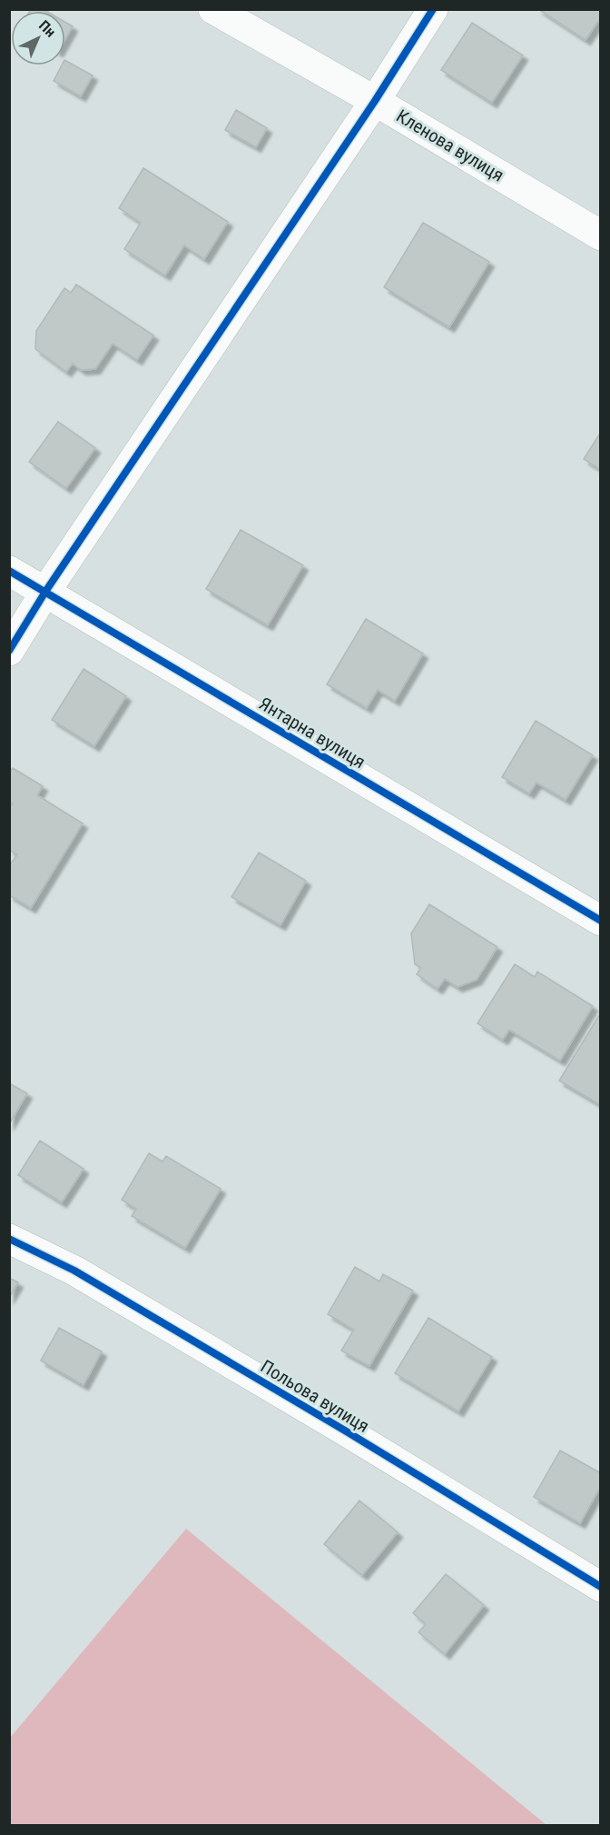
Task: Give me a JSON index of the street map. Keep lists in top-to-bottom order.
{
  "streets": {
    "street": ["Кленова вулиця", "Янтарна вулиця", "Польова вулиця"]
  },
  "north": "top right"
}
